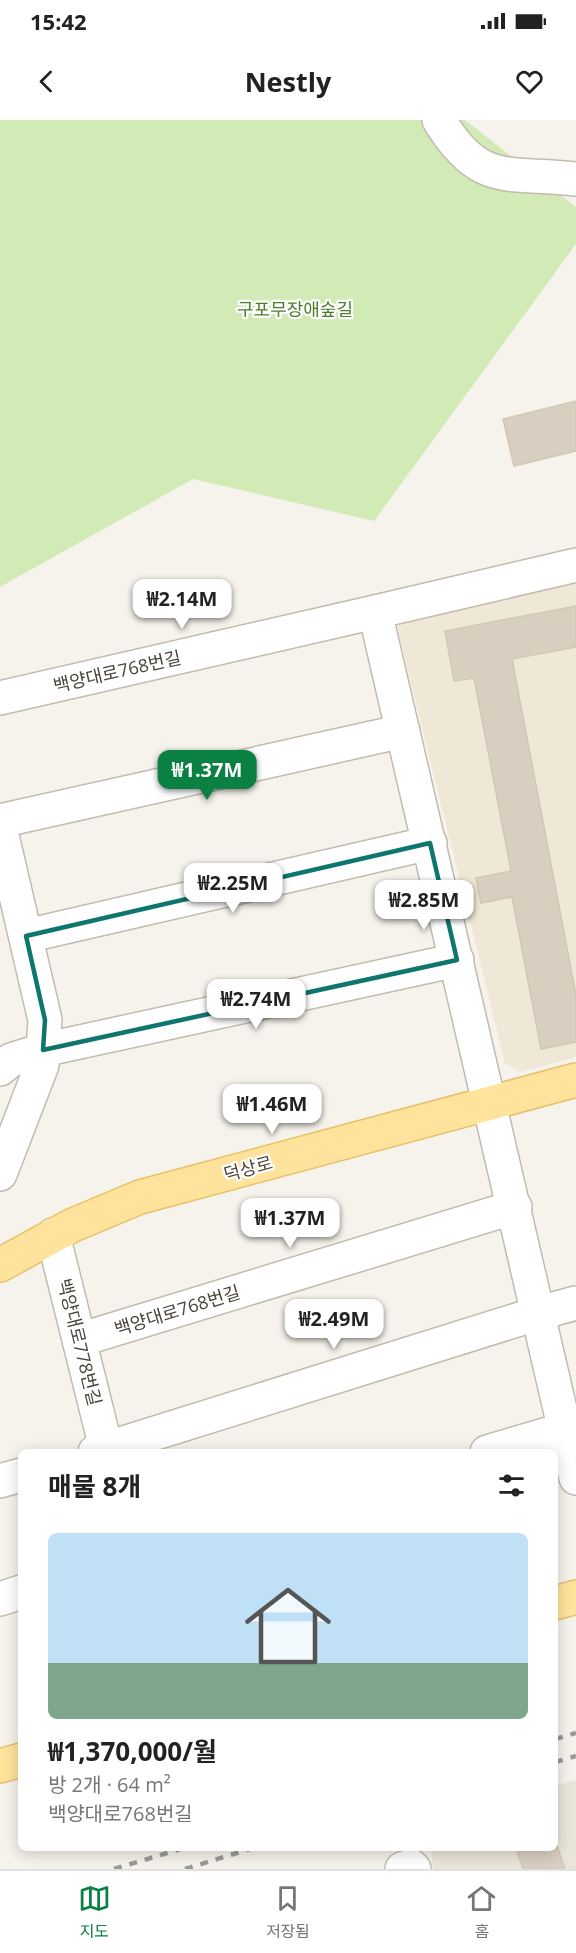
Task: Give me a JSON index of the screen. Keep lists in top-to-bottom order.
{
  "streets": {
    "main road": ["덕상로"],
    "street": ["백양대로768번길", "백양대로778번길"]
  },
  "crossings": [
    ["백양대로768번길", "백양대로778번길"],
    ["덕상로", "백양대로778번길"]
  ],
  "parks": ["구포무장애숲길"],
  "page": {
    "status": "15:42",
    "header": "Nestly",
    "price": [
      "₩2.14M",
      "₩1.37M",
      "₩2.25M",
      "₩2.85M",
      "₩2.74M",
      "₩1.46M",
      "₩1.37M",
      "₩2.49M"
    ],
    "heading": "매물 8개",
    "list": [
      {
        "name": "₩1,370,000/월",
        "note": "방 2개 · 64 m² · 백양대로768번길"
      }
    ],
    "tabs": ["지도", "저장됨", "홈"]
  }
}
